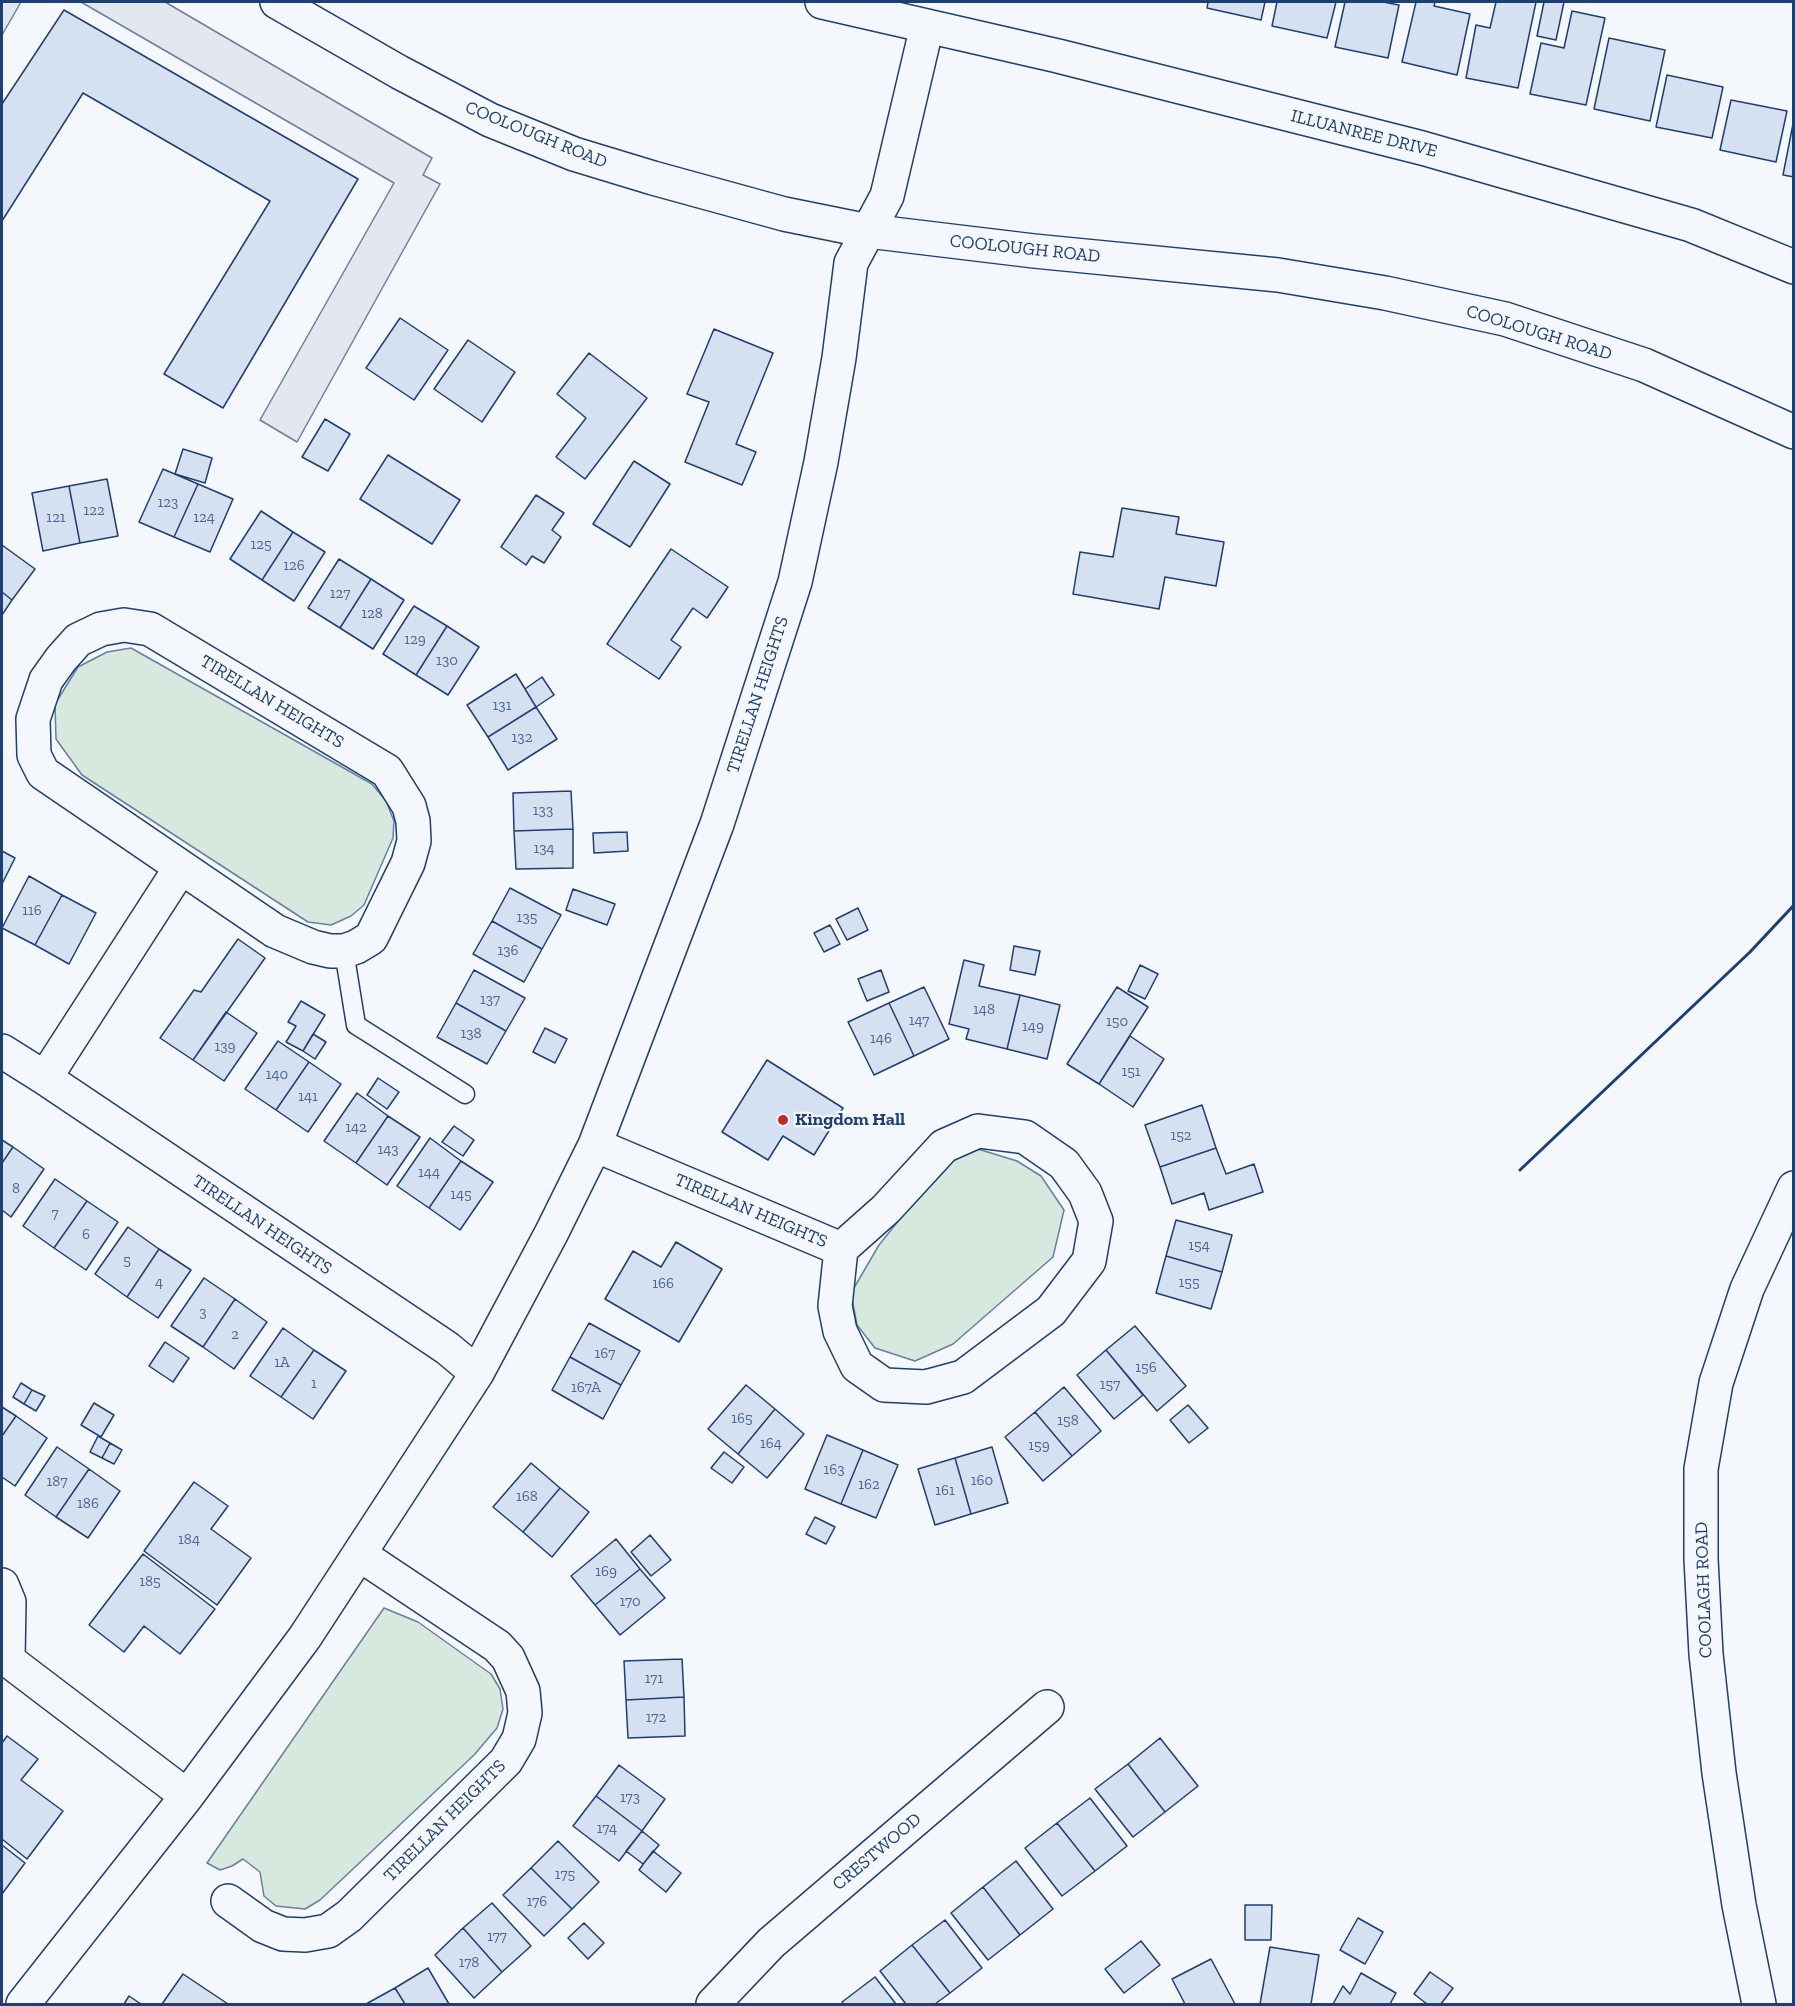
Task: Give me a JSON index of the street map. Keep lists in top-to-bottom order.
{
  "streets": {
    "street": [
      "ILLUANREE DRIVE",
      "COOLOUGH ROAD",
      "TIRELLAN HEIGHTS",
      "COOLAGH ROAD",
      "CRESTWOOD"
    ]
  },
  "crossings": [
    ["COOLOUGH ROAD", "TIRELLAN HEIGHTS"]
  ],
  "places": ["Kingdom Hall"],
  "house_numbers": [
    "123",
    "122",
    "121",
    "124",
    "125",
    "126",
    "127",
    "128",
    "129",
    "130",
    "131",
    "132",
    "133",
    "134",
    "116",
    "135",
    "136",
    "137",
    "148",
    "147",
    "150",
    "149",
    "138",
    "146",
    "139",
    "151",
    "140",
    "141",
    "142",
    "152",
    "143",
    "144",
    "8",
    "145",
    "7",
    "6",
    "154",
    "5",
    "4",
    "155",
    "166",
    "3",
    "2",
    "167",
    "1A",
    "156",
    "1",
    "157",
    "167A",
    "165",
    "158",
    "164",
    "159",
    "163",
    "160",
    "187",
    "162",
    "161",
    "168",
    "186",
    "184",
    "169",
    "185",
    "170",
    "171",
    "172",
    "173",
    "174",
    "175",
    "176",
    "177",
    "178"
  ]
}
